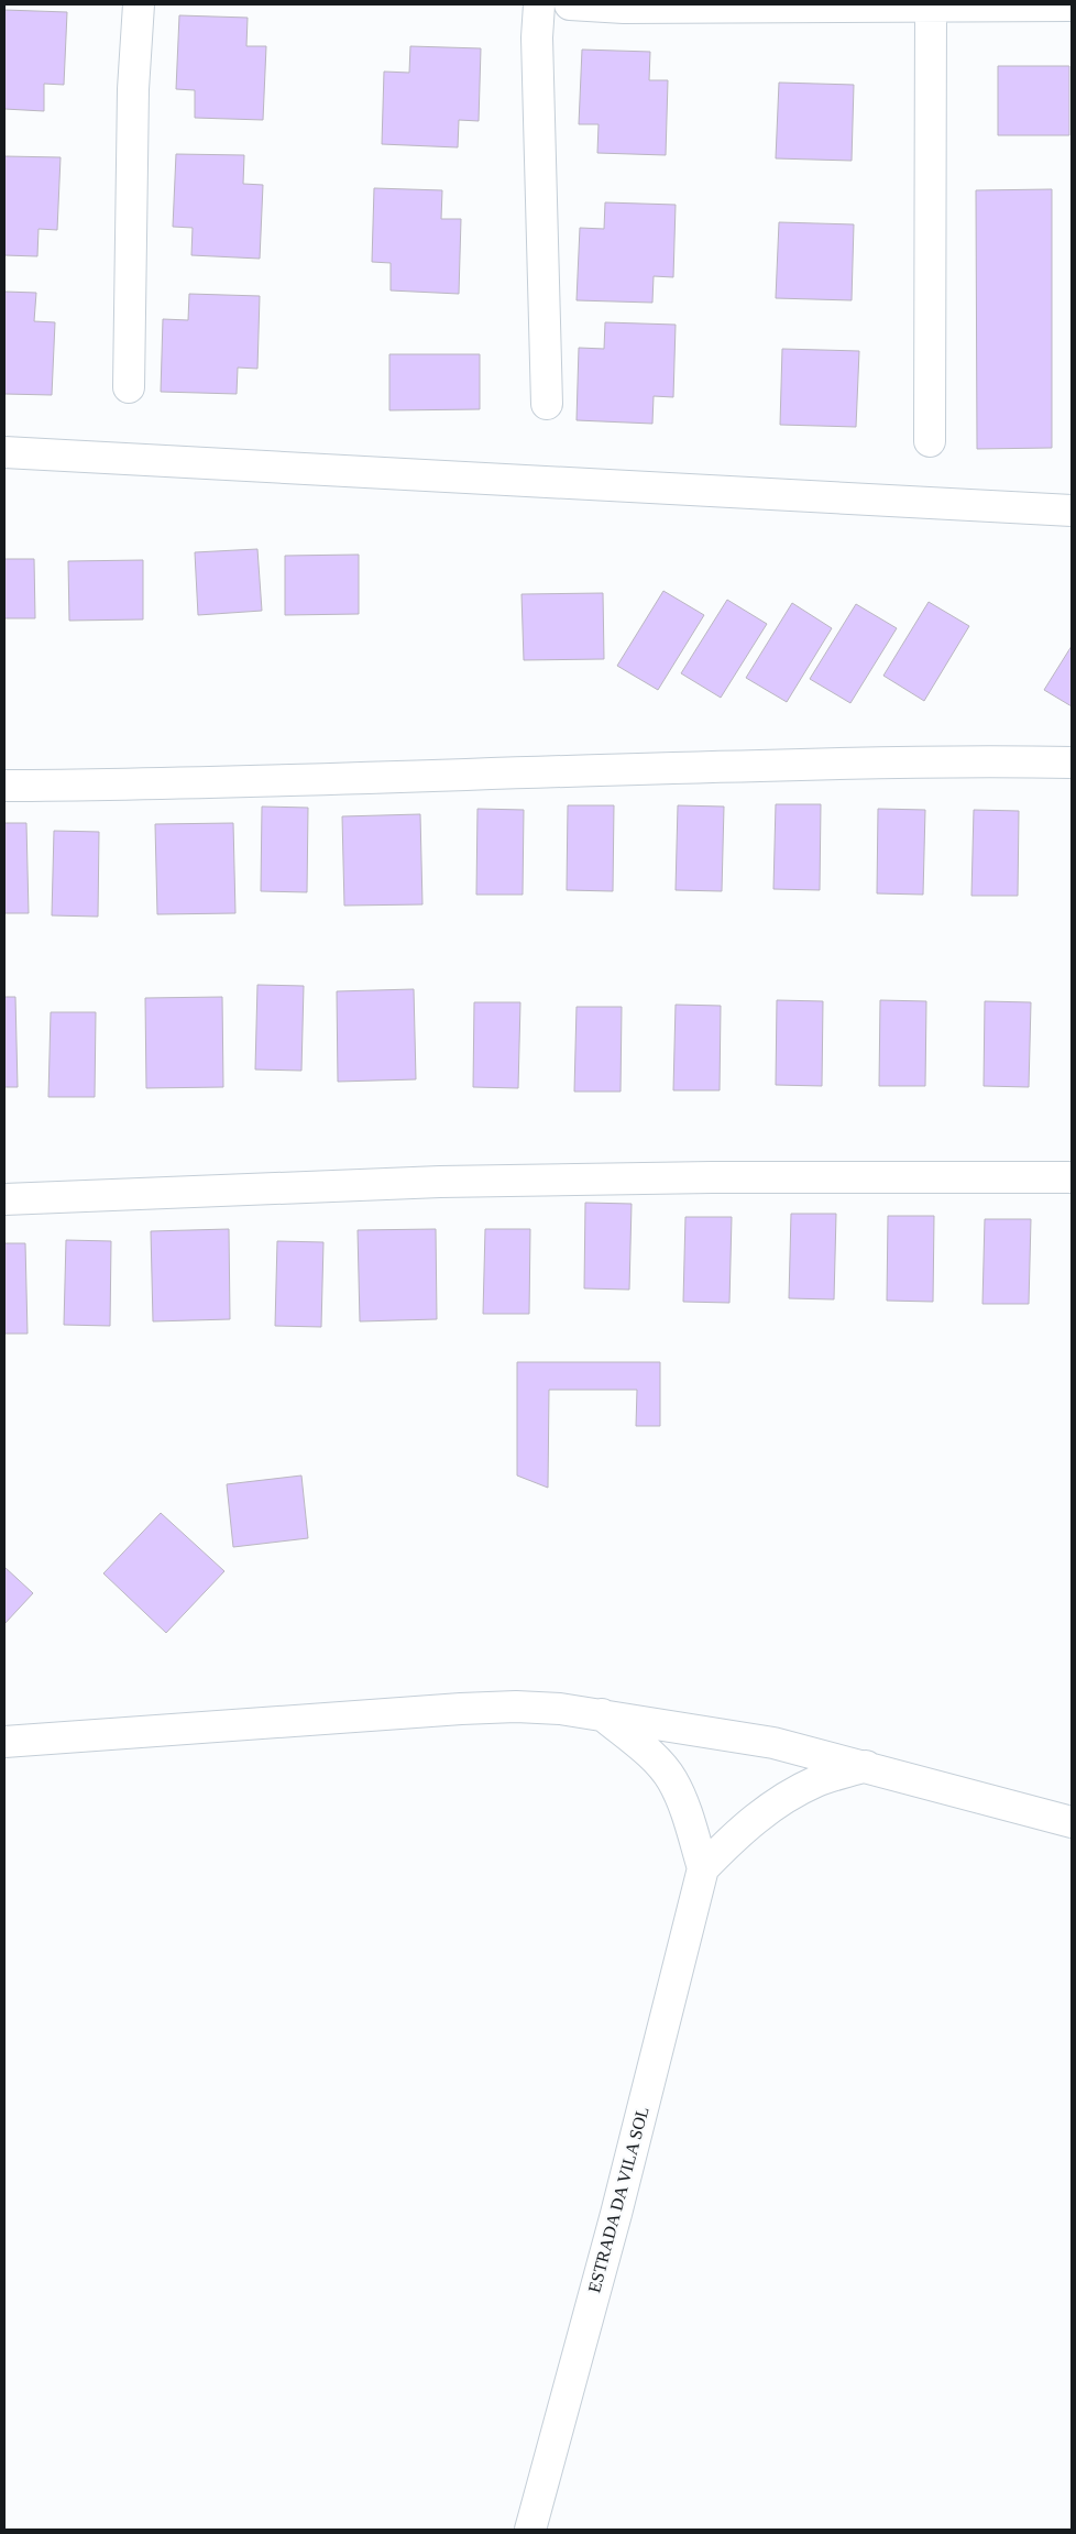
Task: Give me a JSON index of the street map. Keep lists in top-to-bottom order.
{
  "streets": {
    "street": ["ESTRADA DA VILA SOL"]
  }
}
